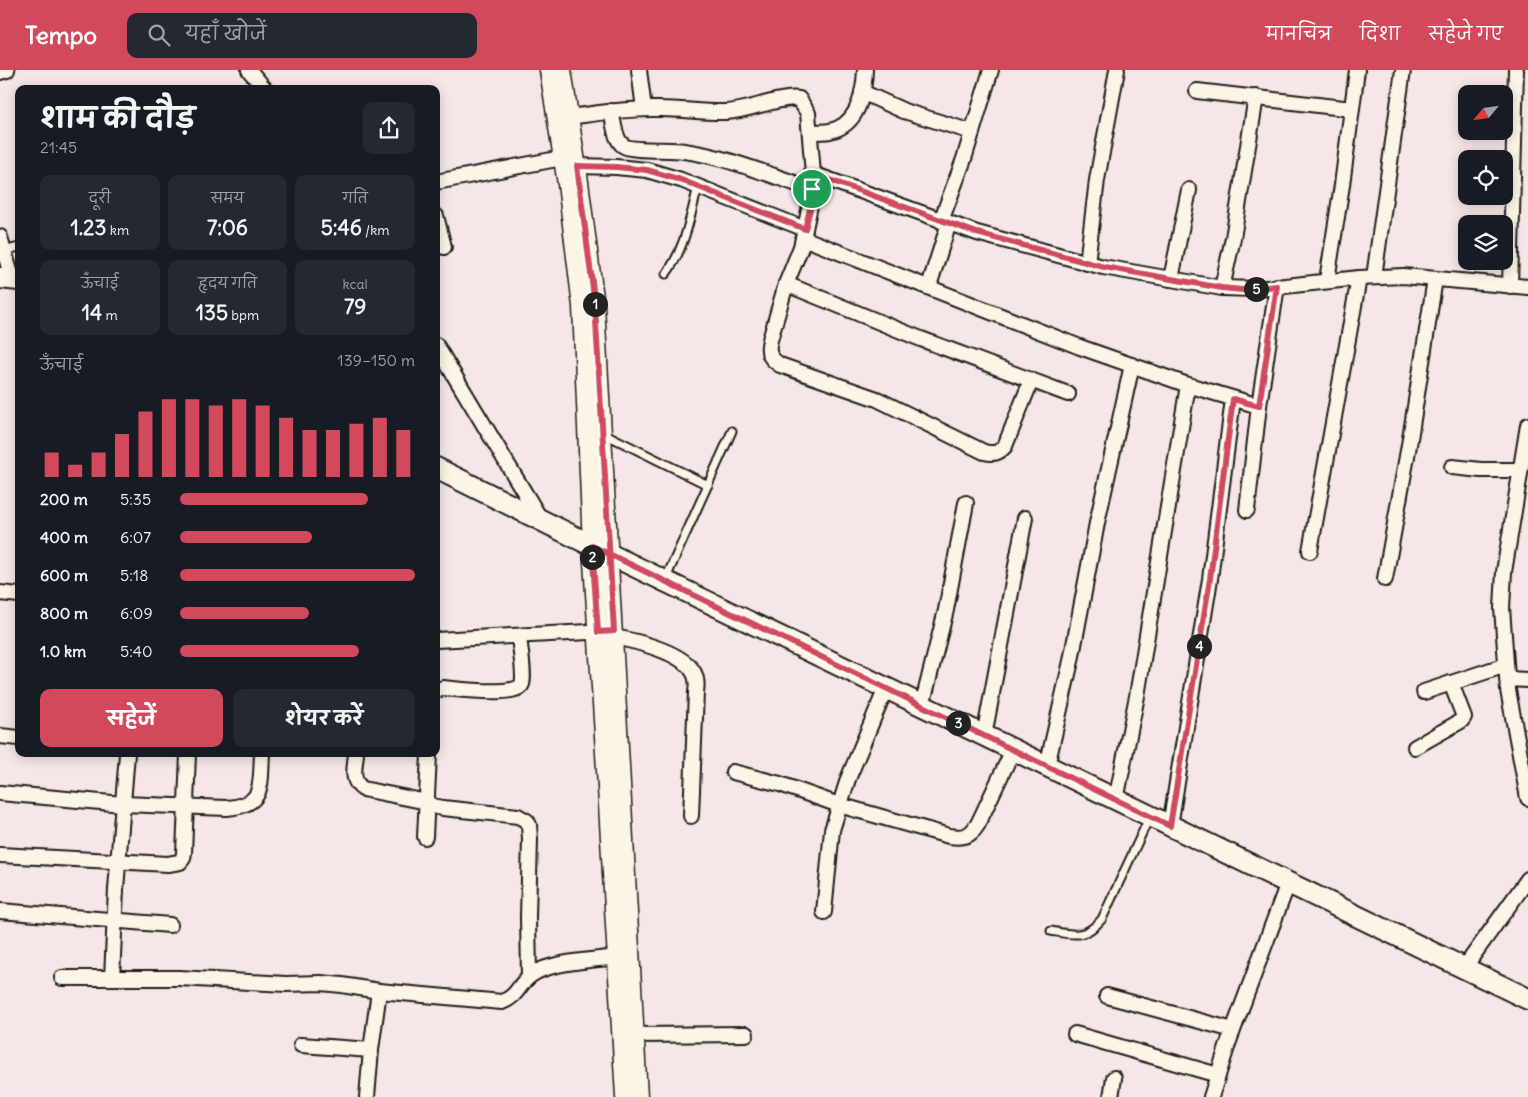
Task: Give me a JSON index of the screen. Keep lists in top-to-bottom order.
{
  "north": "bottom left",
  "page": {
    "header": "Tempo",
    "search": "यहाँ खोजें",
    "nav": ["मानचित्र", "दिशा", "सहेजे गए"],
    "heading": ["शाम की दौड़", "21:45"],
    "stats": [
      ["दूरी", "1.23 km"],
      ["समय", "7:06"],
      ["गति", "5:46 /km"],
      ["ऊँचाई", "14 m"],
      ["हृदय गति", "135 bpm"],
      ["kcal", "79"]
    ],
    "pins": [
      "5",
      "1",
      "2",
      "4",
      "3"
    ],
    "chart": ["ऊँचाई", "139–150 m"],
    "list": [
      {
        "name": "200 m",
        "note": "5:35"
      },
      {
        "name": "400 m",
        "note": "6:07"
      },
      {
        "name": "600 m",
        "note": "5:18"
      },
      {
        "name": "800 m",
        "note": "6:09"
      },
      {
        "name": "1.0 km",
        "note": "5:40"
      }
    ],
    "buttons": ["सहेजें", "शेयर करें"]
  }
}
